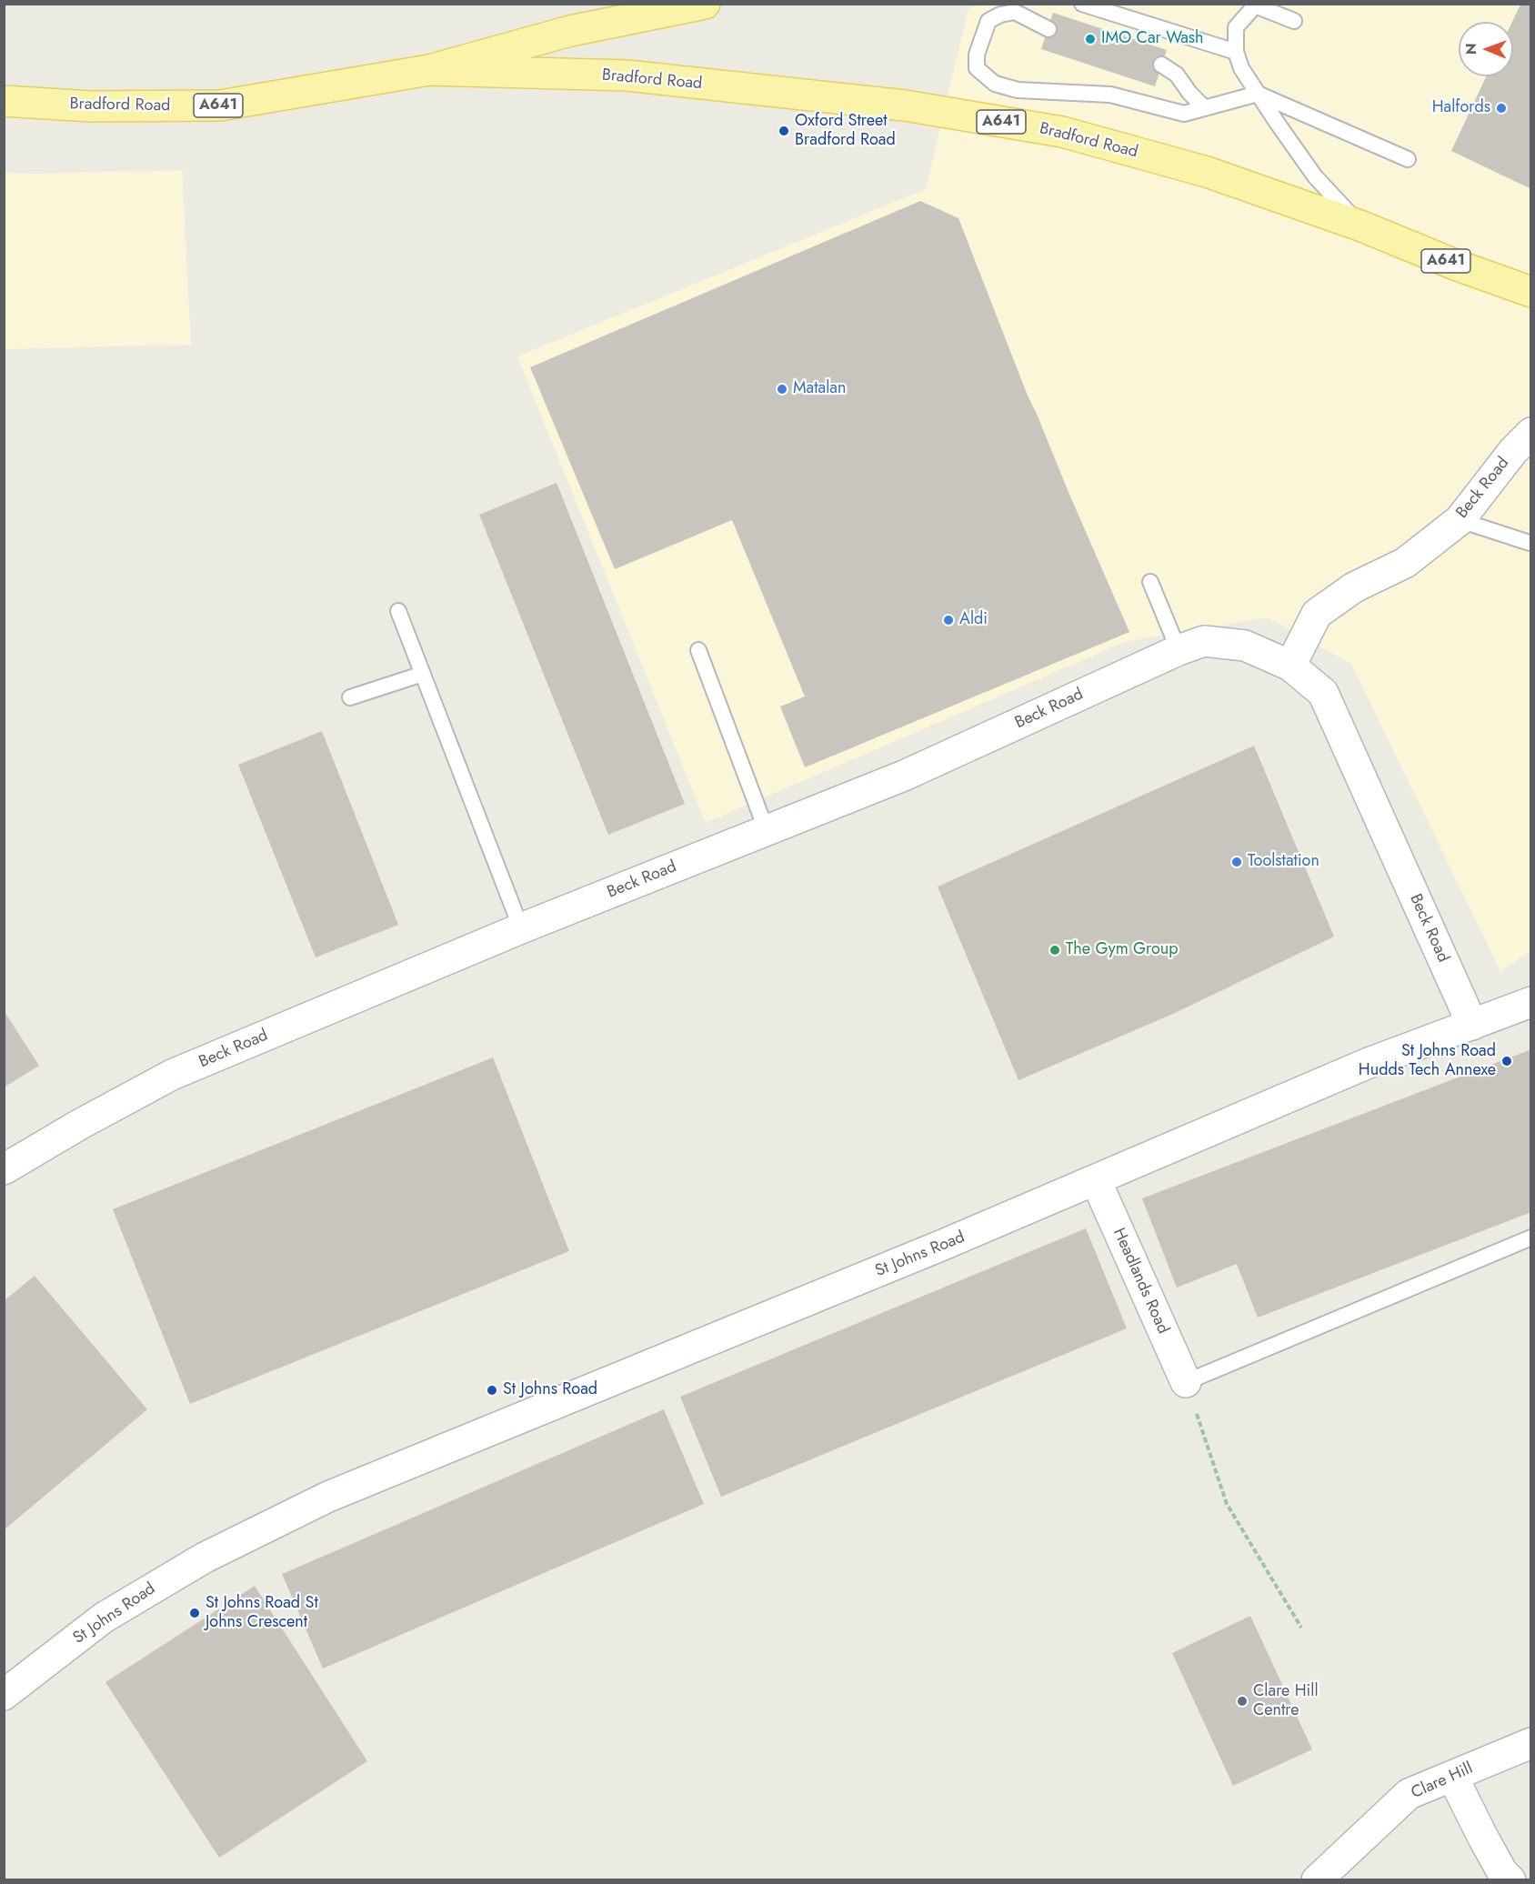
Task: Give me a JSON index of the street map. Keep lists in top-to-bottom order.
{
  "streets": {
    "main road": ["Bradford Road", "A641"],
    "street": [
      "Beck Road",
      "St Johns Road",
      "Headlands Road",
      "Clare Hill"
    ]
  },
  "crossings": [
    ["Beck Road", "St Johns Road"],
    ["St Johns Road", "Headlands Road"]
  ],
  "places": [
    "IMO Car Wash",
    "Halfords",
    "Oxford Street Bradford Road",
    "Matalan",
    "Aldi",
    "Toolstation",
    "The Gym Group",
    "St Johns Road Hudds Tech Annexe",
    "St Johns Road",
    "St Johns Road St Johns Crescent",
    "Clare Hill Centre"
  ],
  "north": "left"
}
